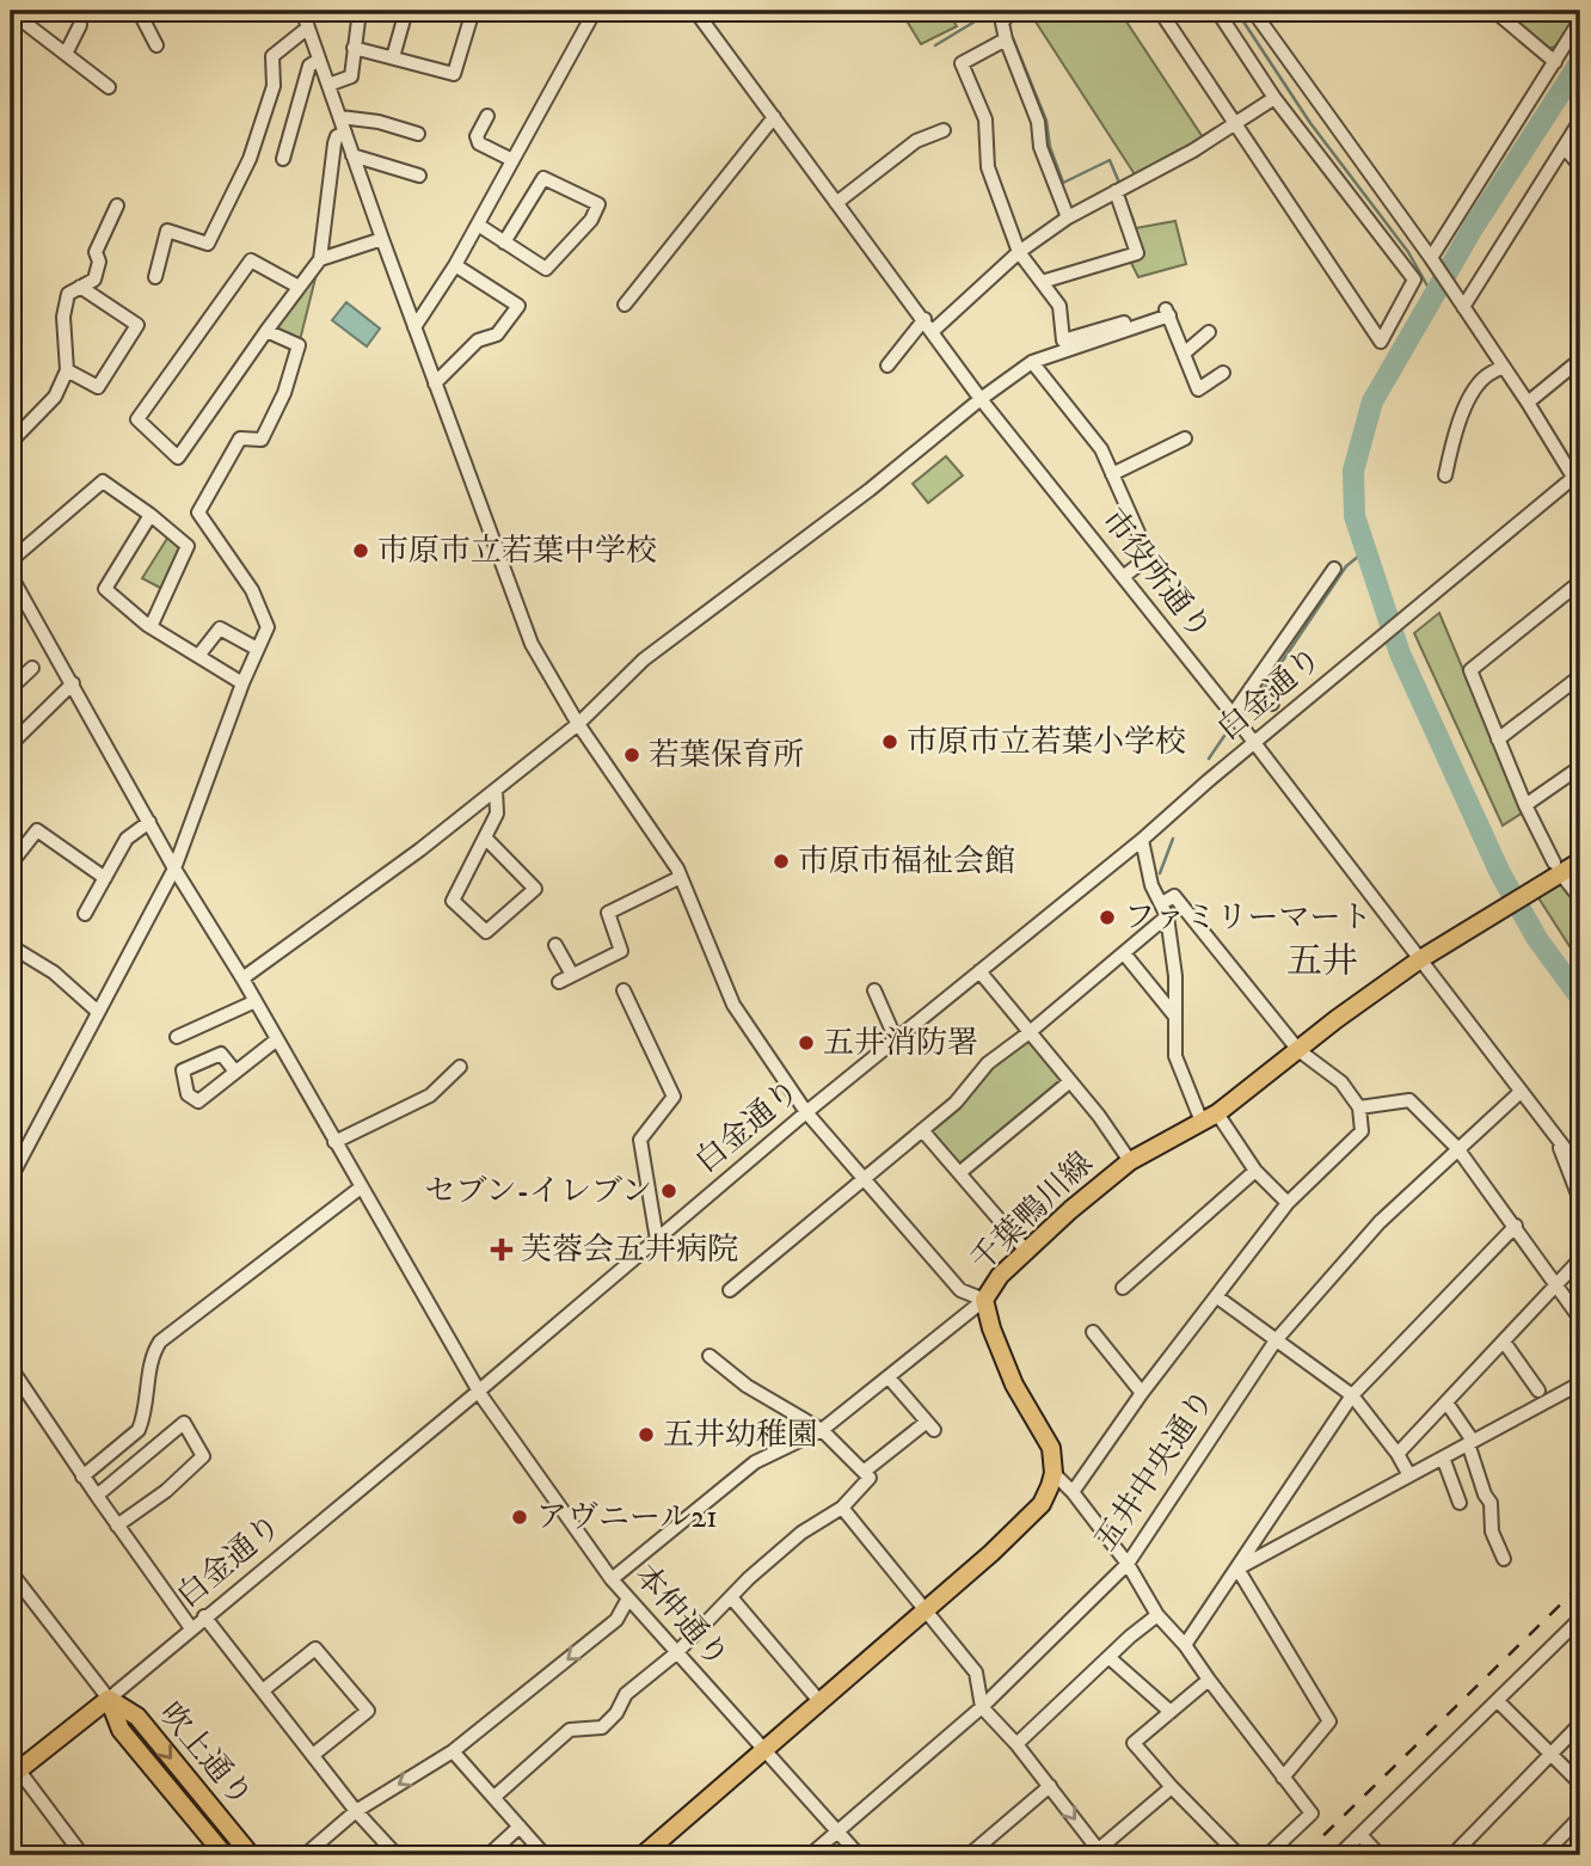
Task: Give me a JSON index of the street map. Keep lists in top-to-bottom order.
{
  "streets": {
    "main road": ["千葉鴨川線", "吹上通り"],
    "street": [
      "市役所通り",
      "白金通り",
      "五井中央通り",
      "本仲通り"
    ]
  },
  "crossings": [
    ["市役所通り", "白金通り"],
    ["市役所通り", "千葉鴨川線"],
    ["市役所通り", "五井中央通り"],
    ["白金通り", "本仲通り"],
    ["白金通り", "吹上通り"],
    ["五井中央通り", "本仲通り"]
  ],
  "districts": ["五井"],
  "places": {
    "other": [
      "市原市立若葉中学校",
      "市原市立若葉小学校",
      "若葉保育所",
      "市原市福祉会館",
      "ファミリーマート",
      "五井消防署",
      "セブン-イレブン",
      "五井幼稚園",
      "アヴニール21"
    ],
    "health": ["芙蓉会五井病院"]
  }
}
